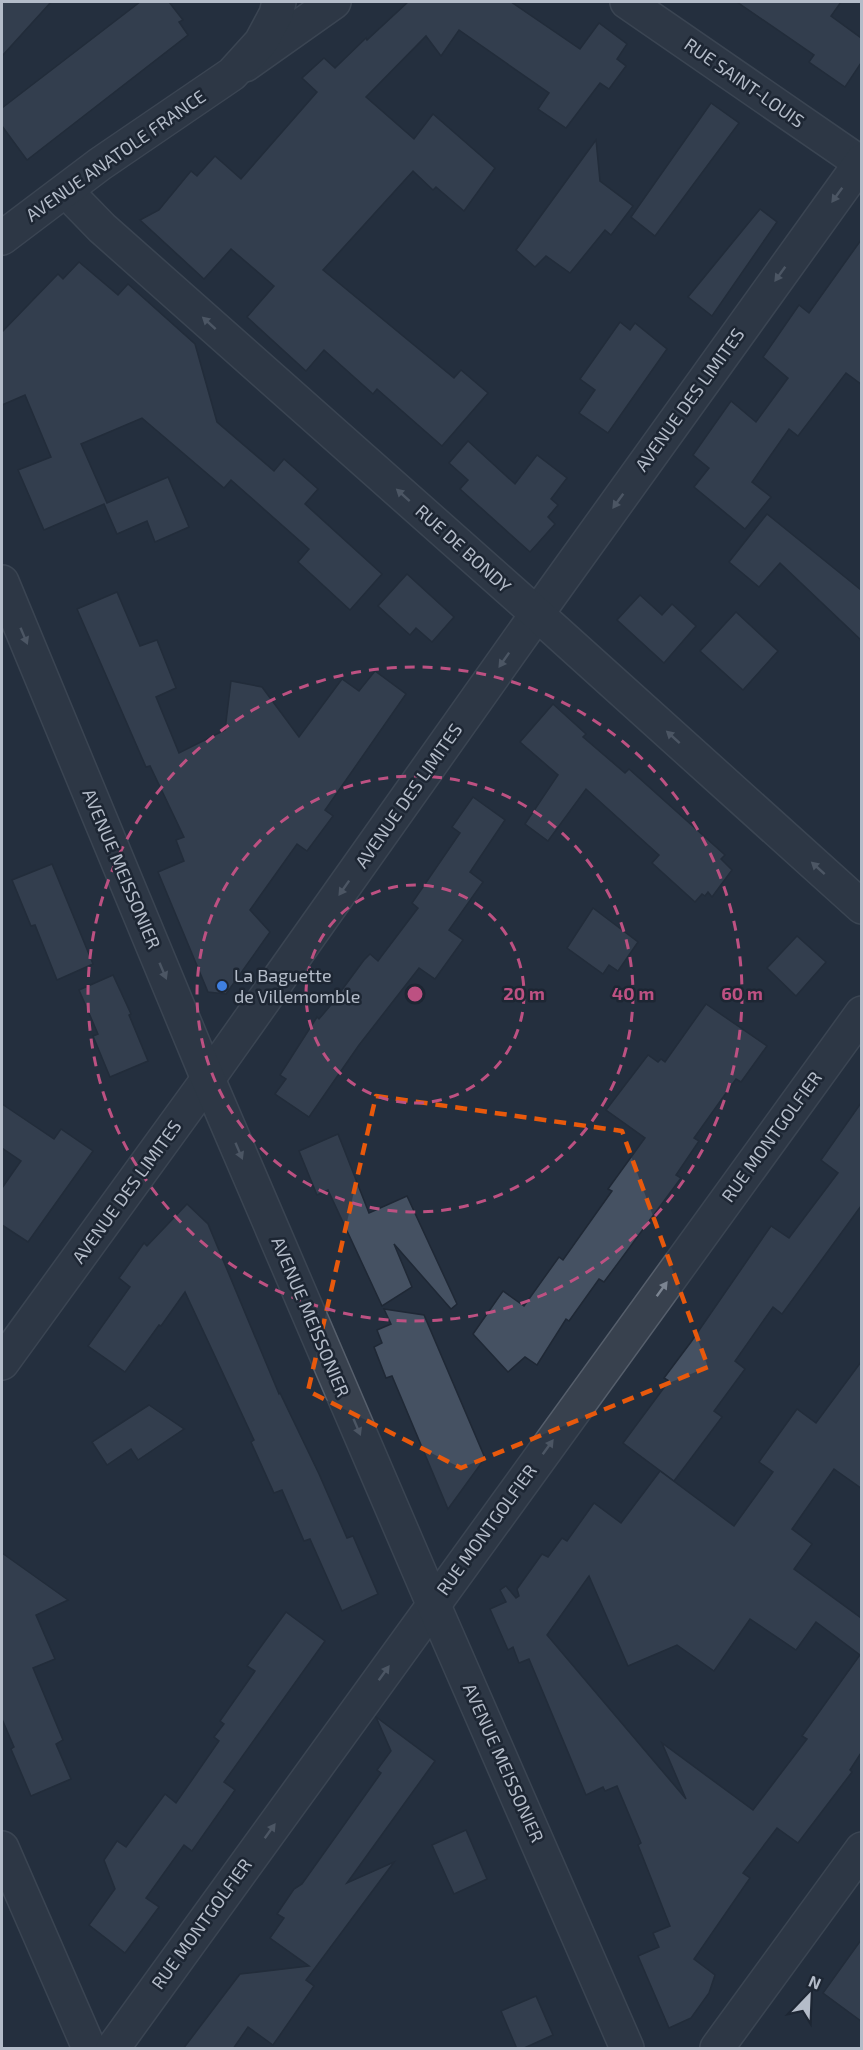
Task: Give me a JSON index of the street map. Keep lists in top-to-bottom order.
{
  "streets": {
    "street": [
      "RUE SAINT-LOUIS",
      "AVENUE ANATOLE FRANCE",
      "AVENUE DES LIMITES",
      "RUE DE BONDY",
      "AVENUE MEISSONIER",
      "RUE MONTGOLFIER"
    ]
  },
  "crossings": [
    ["RUE SAINT-LOUIS", "AVENUE DES LIMITES"],
    ["AVENUE ANATOLE FRANCE", "RUE DE BONDY"],
    ["AVENUE DES LIMITES", "RUE DE BONDY"],
    ["AVENUE DES LIMITES", "AVENUE MEISSONIER"],
    ["AVENUE MEISSONIER", "RUE MONTGOLFIER"]
  ],
  "one_way": [
    "AVENUE DES LIMITES",
    "RUE DE BONDY",
    "AVENUE MEISSONIER",
    "RUE MONTGOLFIER"
  ],
  "places": ["La Baguette de Villemomble"],
  "north": "top right",
  "rings": ["20 m", "40 m", "60 m"]
}
